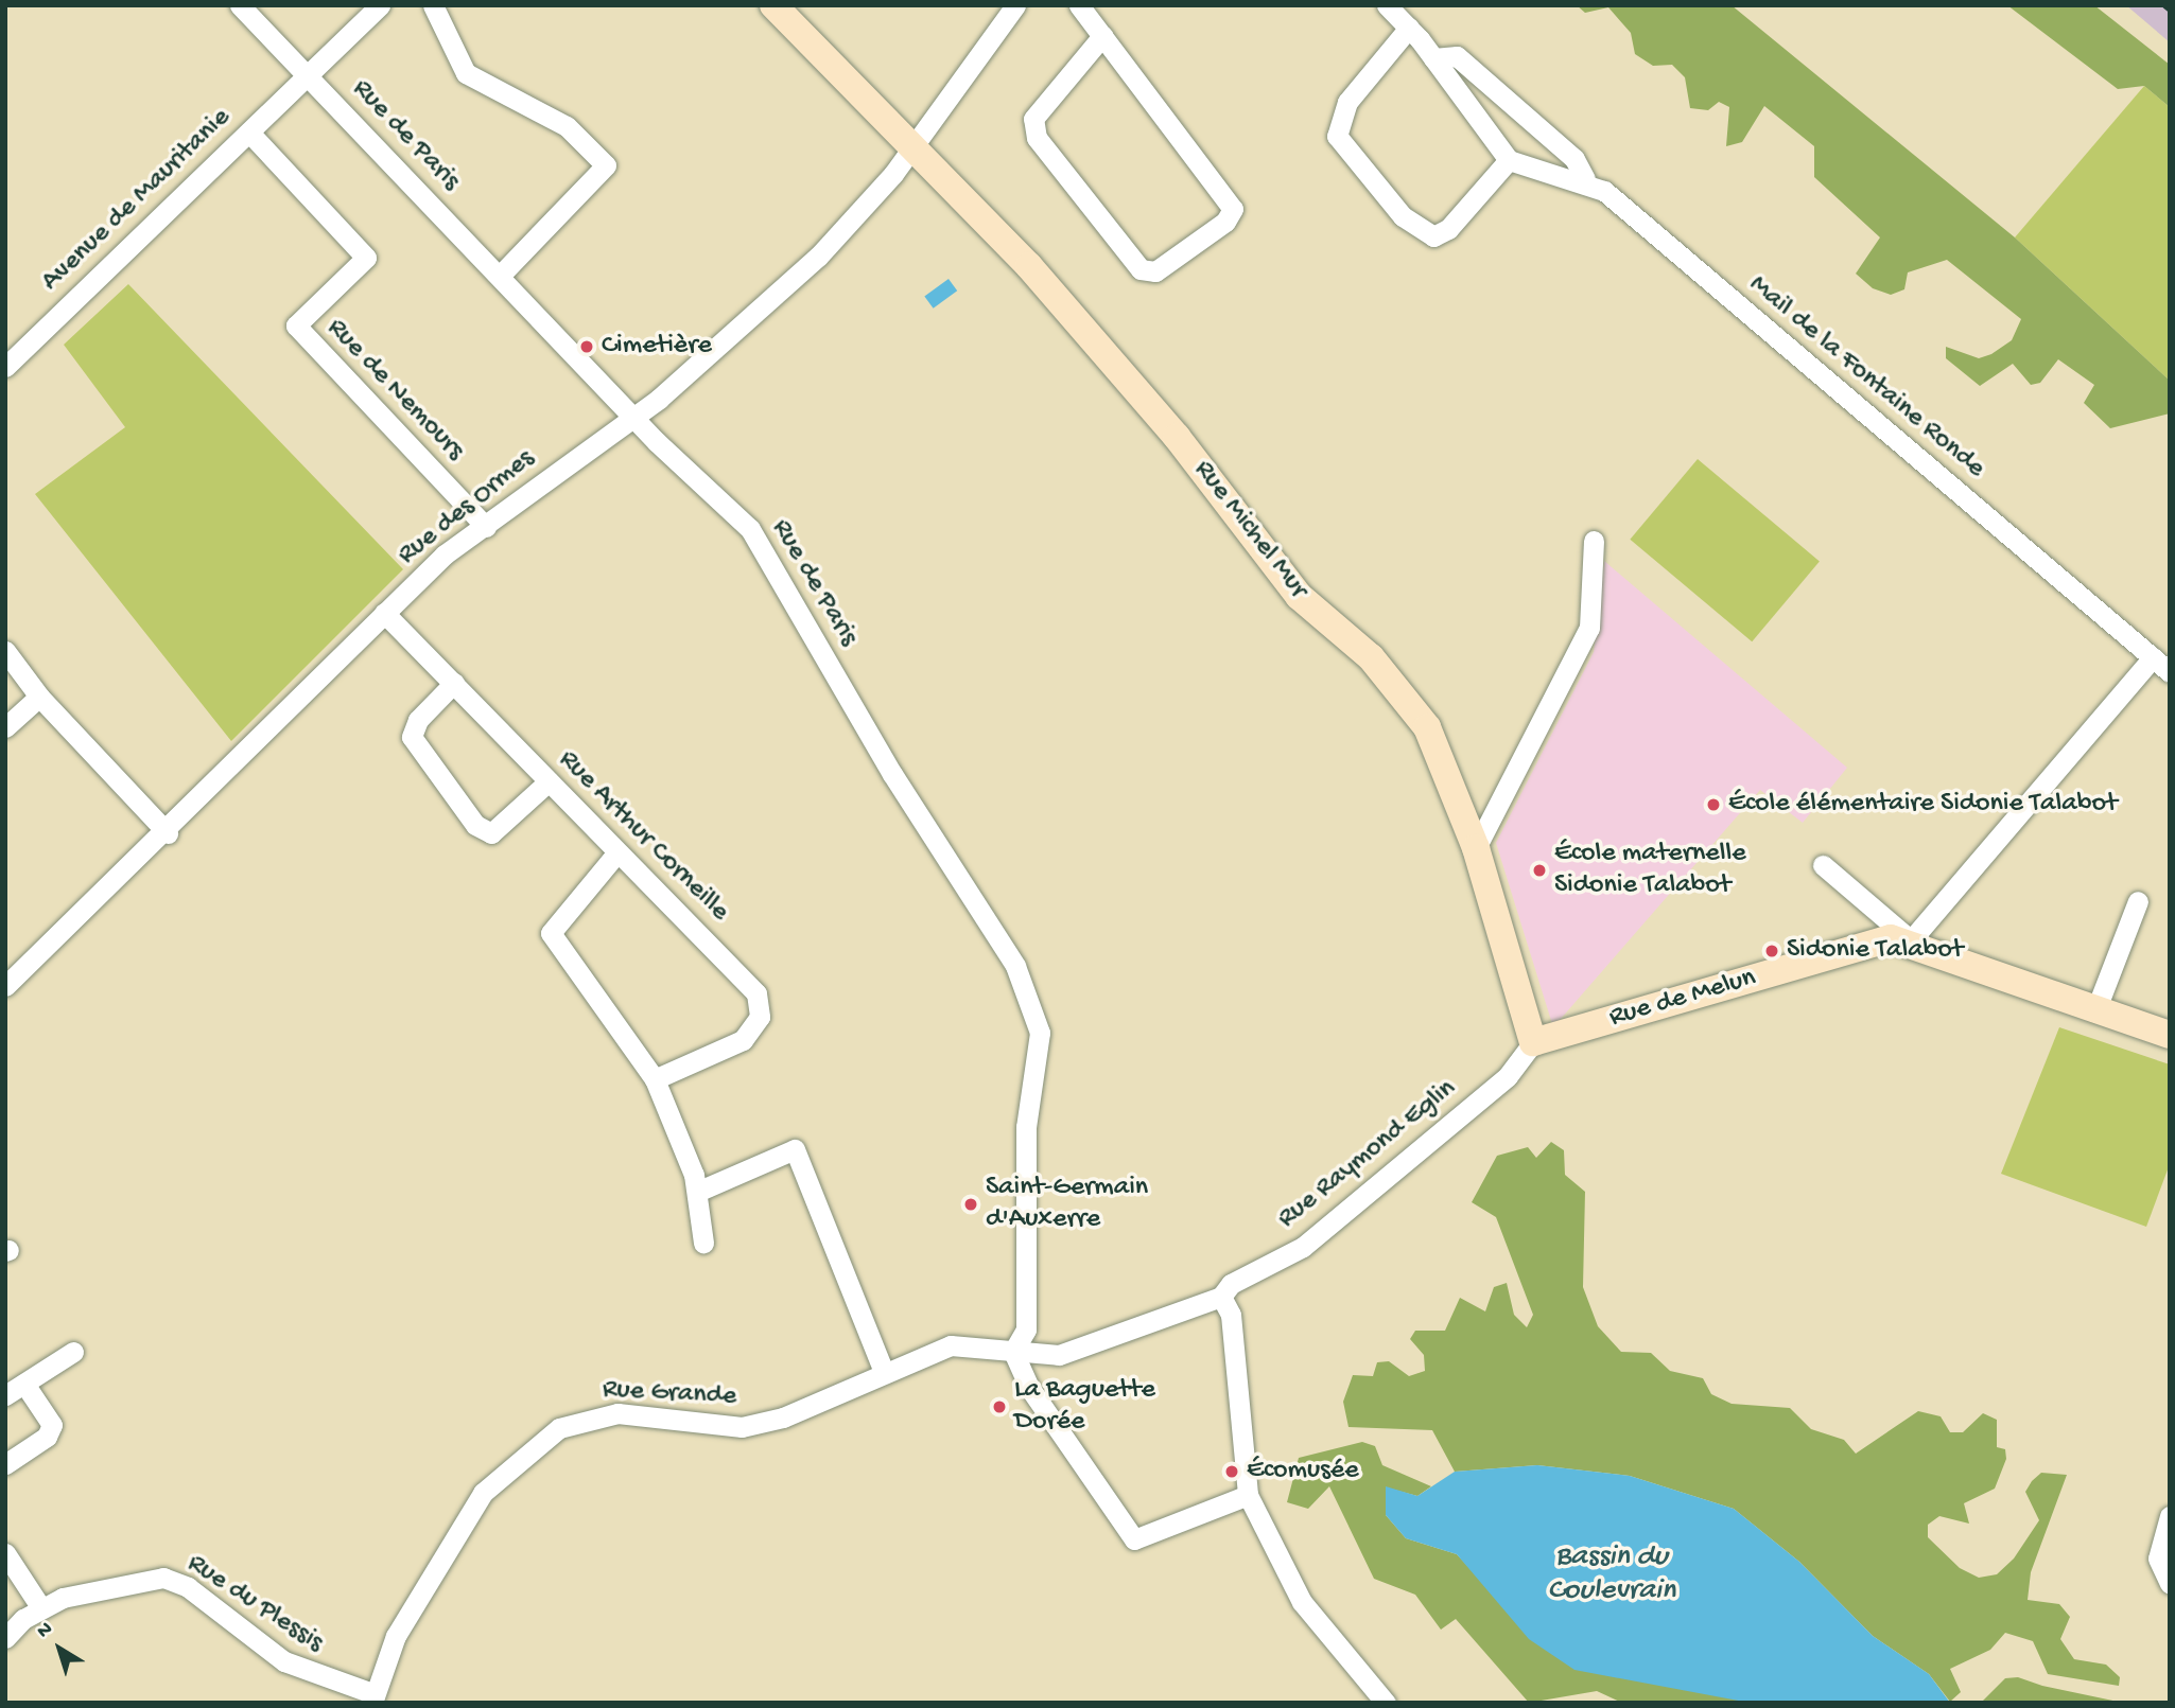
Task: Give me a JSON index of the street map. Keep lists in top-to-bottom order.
{
  "streets": {
    "street": [
      "Rue de Paris",
      "Avenue de Mauritanie",
      "Mail de la Fontaine Ronde",
      "Rue de Nemours",
      "Rue des Ormes",
      "Rue Michel Mur",
      "Rue Arthur Corneille",
      "Rue de Melun",
      "Rue Raymond Eglin",
      "Rue Grande",
      "Rue du Plessis"
    ]
  },
  "crossings": [
    ["Rue de Paris", "Avenue de Mauritanie"],
    ["Rue de Paris", "Rue des Ormes"],
    ["Rue de Paris", "Rue Raymond Eglin"],
    ["Rue de Paris", "Rue Grande"],
    ["Avenue de Mauritanie", "Rue de Nemours"],
    ["Rue de Nemours", "Rue des Ormes"],
    ["Rue des Ormes", "Rue Michel Mur"],
    ["Rue des Ormes", "Rue Arthur Corneille"],
    ["Rue Michel Mur", "Rue de Melun"],
    ["Rue Michel Mur", "Rue Raymond Eglin"],
    ["Rue de Melun", "Rue Raymond Eglin"],
    ["Rue Raymond Eglin", "Rue Grande"],
    ["Rue Grande", "Rue du Plessis"]
  ],
  "water": ["Bassin du Coulevrain"],
  "places": [
    "Cimetière",
    "École élémentaire Sidonie Talabot",
    "École maternelle Sidonie Talabot",
    "Sidonie Talabot",
    "Saint-Germain d'Auxerre",
    "La Baguette Dorée",
    "Écomusée"
  ],
  "north": "top left"
}
